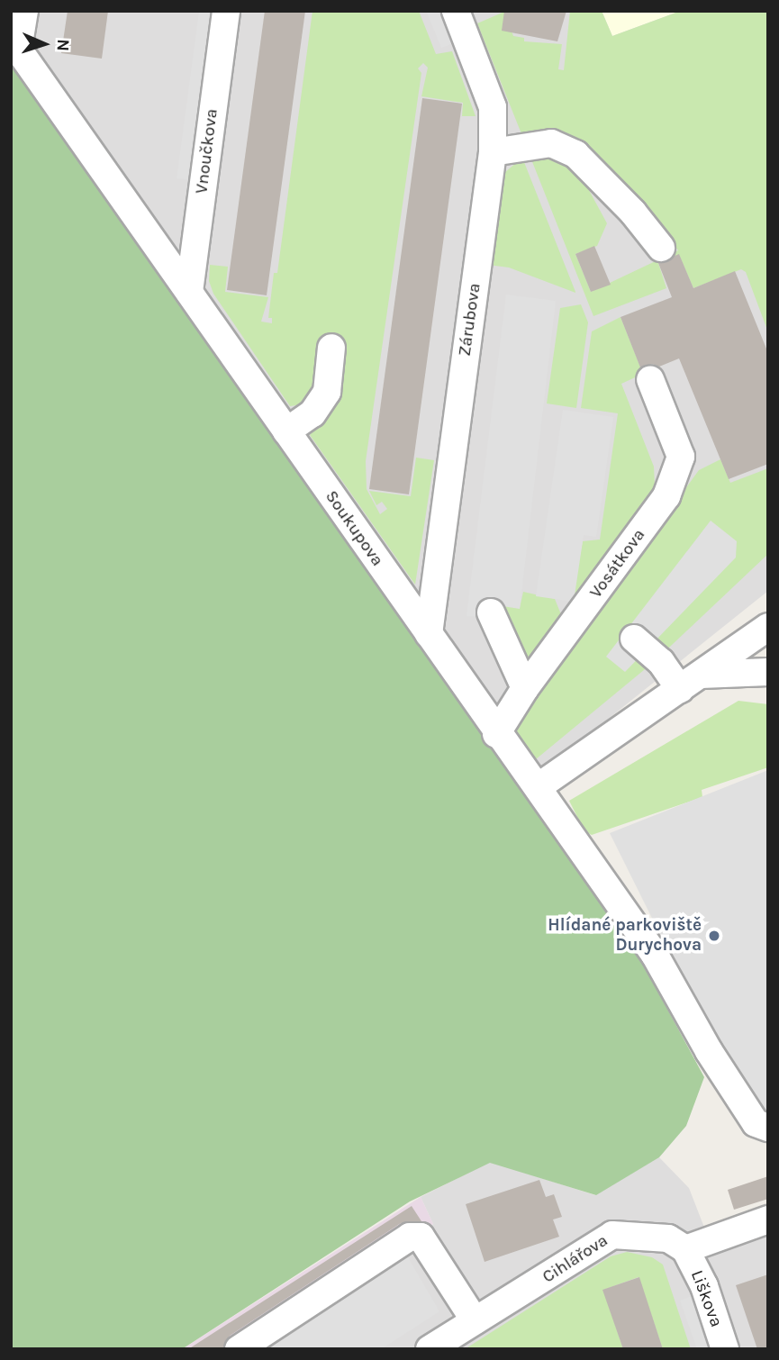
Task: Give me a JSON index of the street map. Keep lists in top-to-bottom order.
{
  "streets": {
    "street": [
      "Vnoučkova",
      "Zárubova",
      "Soukupova",
      "Vosátkova",
      "Cihlářova",
      "Liškova"
    ]
  },
  "crossings": [
    ["Vnoučkova", "Soukupova"],
    ["Zárubova", "Soukupova"],
    ["Soukupova", "Vosátkova"],
    ["Cihlářova", "Liškova"]
  ],
  "places": ["Hlídané parkoviště Durychova"],
  "north": "right"
}
